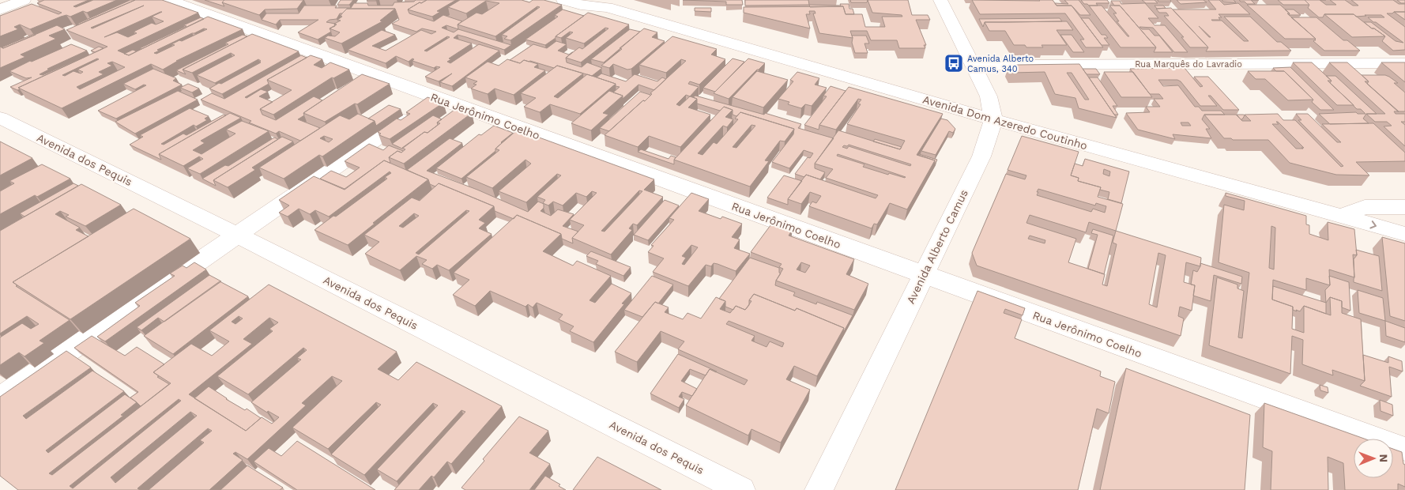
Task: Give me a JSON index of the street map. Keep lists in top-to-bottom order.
{
  "streets": {
    "street": [
      "Rua Marquês do Lavradio",
      "Rua Jerônimo Coelho",
      "Avenida Dom Azeredo Coutinho",
      "Avenida dos Pequis",
      "Avenida Alberto Camus"
    ]
  },
  "crossings": [
    ["Rua Jerônimo Coelho", "Avenida Alberto Camus"],
    ["Avenida Dom Azeredo Coutinho", "Avenida Alberto Camus"]
  ],
  "places": {
    "bus stop": ["Avenida Alberto Camus, 340"]
  },
  "north": "right"
}
